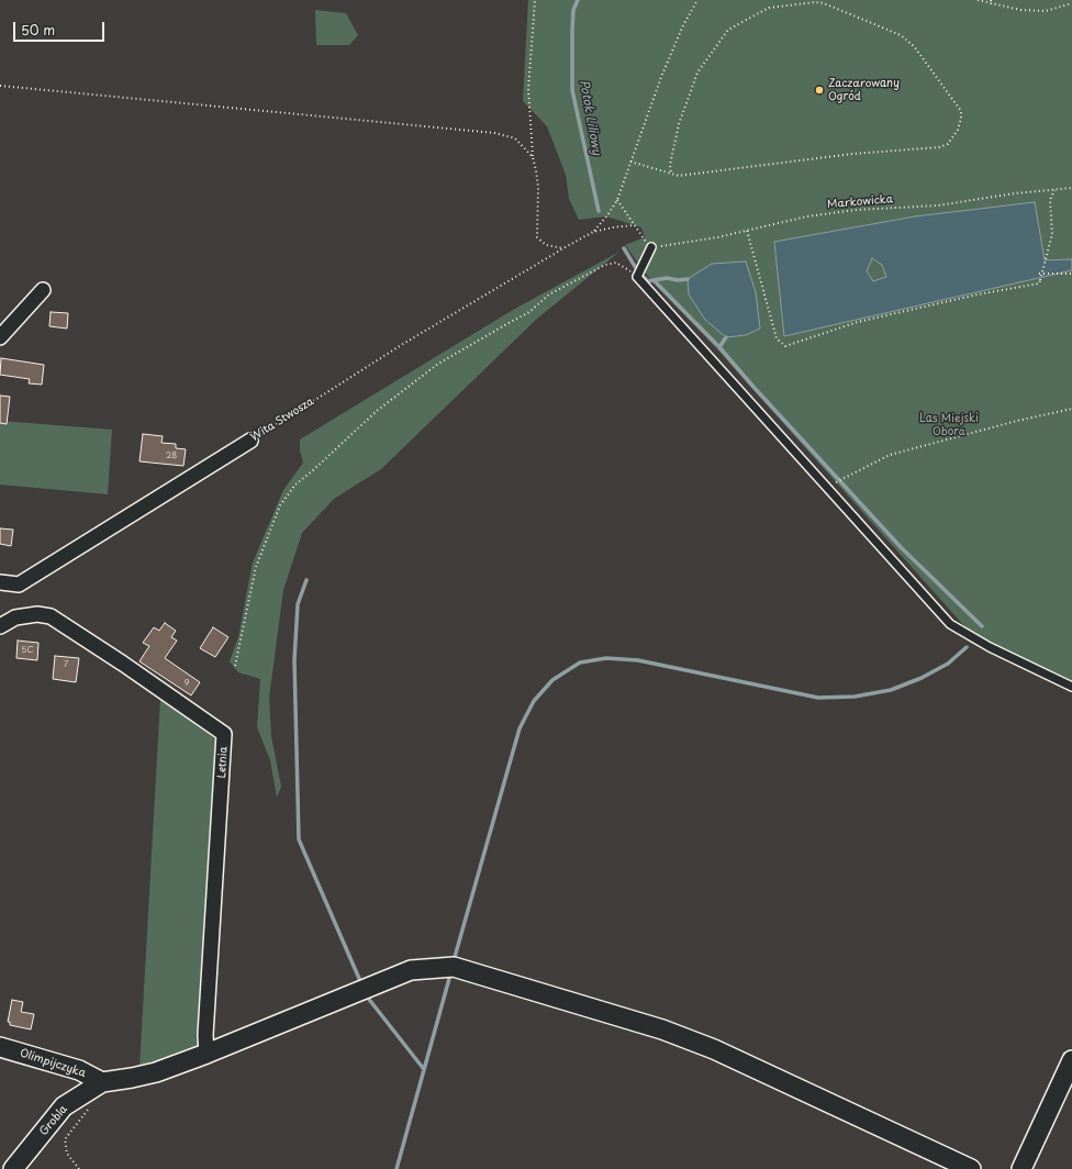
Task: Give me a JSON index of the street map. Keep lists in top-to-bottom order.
{
  "streets": {
    "street": [
      "Wita Stwosza",
      "Letnia",
      "Olimpijczyka",
      "Grobla"
    ],
    "path": ["Markowicka"]
  },
  "crossings": [
    ["Olimpijczyka", "Grobla"]
  ],
  "water": ["Potok Liliowy"],
  "parks": ["Las Miejski Obora"],
  "places": ["Zaczarowany Ogród"],
  "house_numbers": [
    "28",
    "5C",
    "7",
    "9"
  ],
  "scale_bar": "50 m"
}
